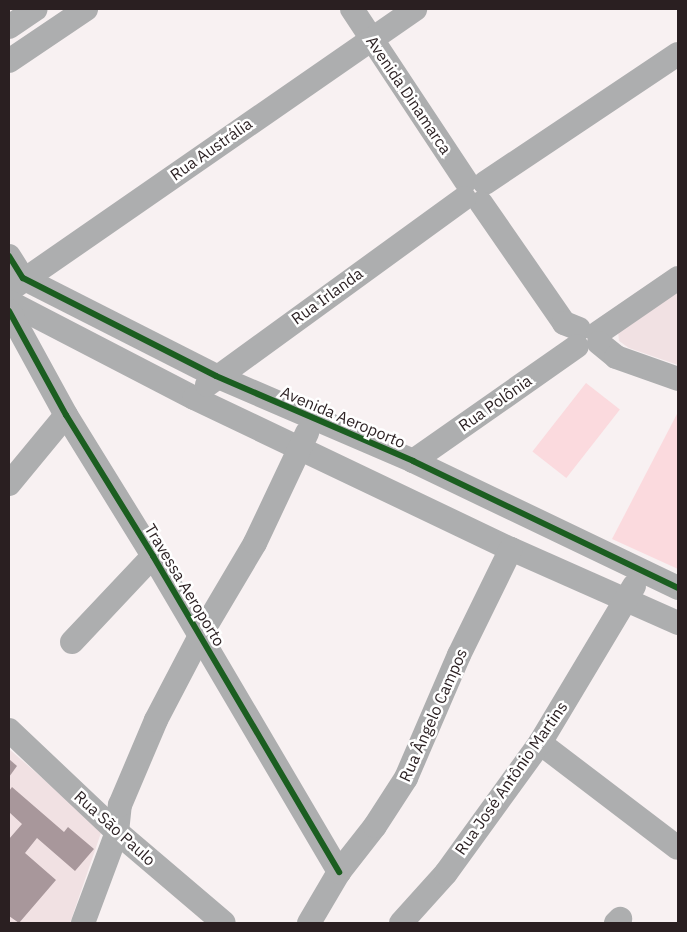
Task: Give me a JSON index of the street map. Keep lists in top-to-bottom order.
{
  "streets": {
    "street": [
      "Avenida Dinamarca",
      "Rua Austrália",
      "Rua Irlanda",
      "Rua Polônia",
      "Avenida Aeroporto",
      "Travessa Aeroporto",
      "Rua Ângelo Campos",
      "Rua José Antônio Martins",
      "Rua São Paulo"
    ]
  },
  "crossings": [
    ["Avenida Dinamarca", "Rua Austrália"],
    ["Avenida Dinamarca", "Rua Irlanda"],
    ["Avenida Dinamarca", "Rua Polônia"],
    ["Rua Austrália", "Avenida Aeroporto"],
    ["Rua Irlanda", "Avenida Aeroporto"],
    ["Rua Polônia", "Avenida Aeroporto"],
    ["Avenida Aeroporto", "Rua José Antônio Martins"],
    ["Travessa Aeroporto", "Rua Ângelo Campos"]
  ]
}
